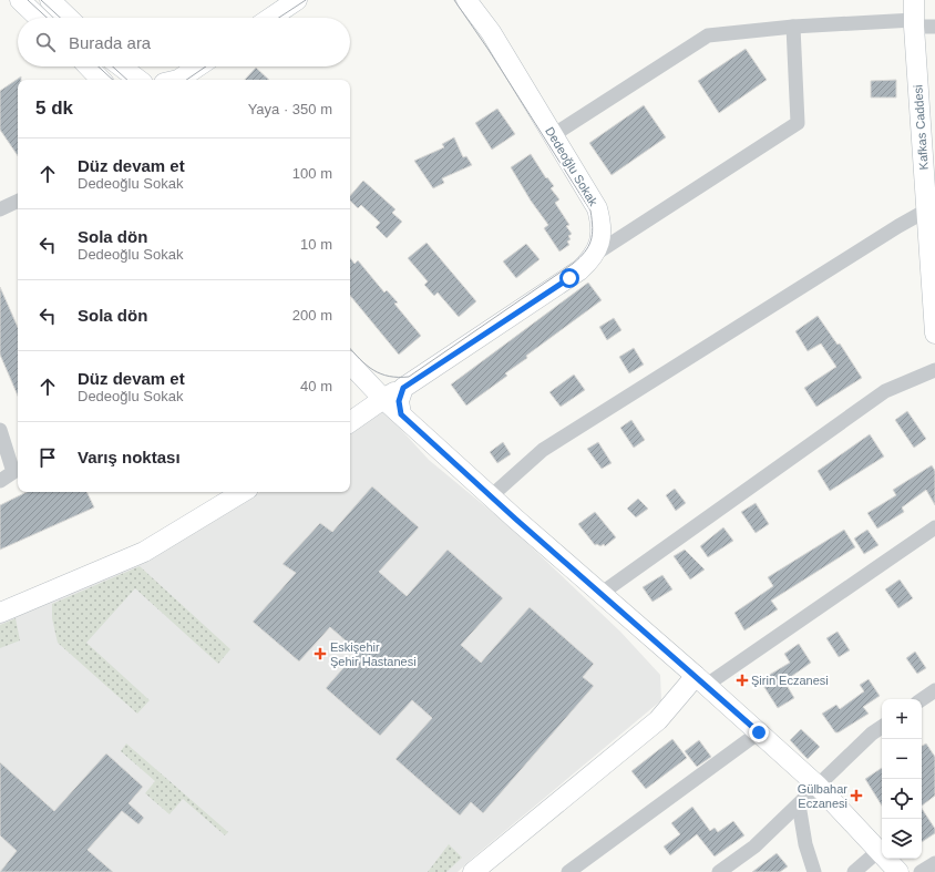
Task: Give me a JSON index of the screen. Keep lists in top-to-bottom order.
{
  "streets": {
    "street": ["Kafkas Caddesi", "Dedeoğlu Sokak"]
  },
  "places": {
    "health": ["Eskişehir Şehir Hastanesi", "Şirin Eczanesi", "Gülbahar Eczanesi"]
  },
  "page": {
    "search": "Burada ara",
    "heading": ["5 dk", "Yaya · 350 m"],
    "list": [
      ["Düz devam et", "Dedeoğlu Sokak", "100 m"],
      ["Sola dön", "Dedeoğlu Sokak", "10 m"],
      ["Sola dön", "200 m"],
      ["Düz devam et", "Dedeoğlu Sokak", "40 m"],
      "Varış noktası"
    ],
    "map_buttons": ["+", "−"]
  }
}
